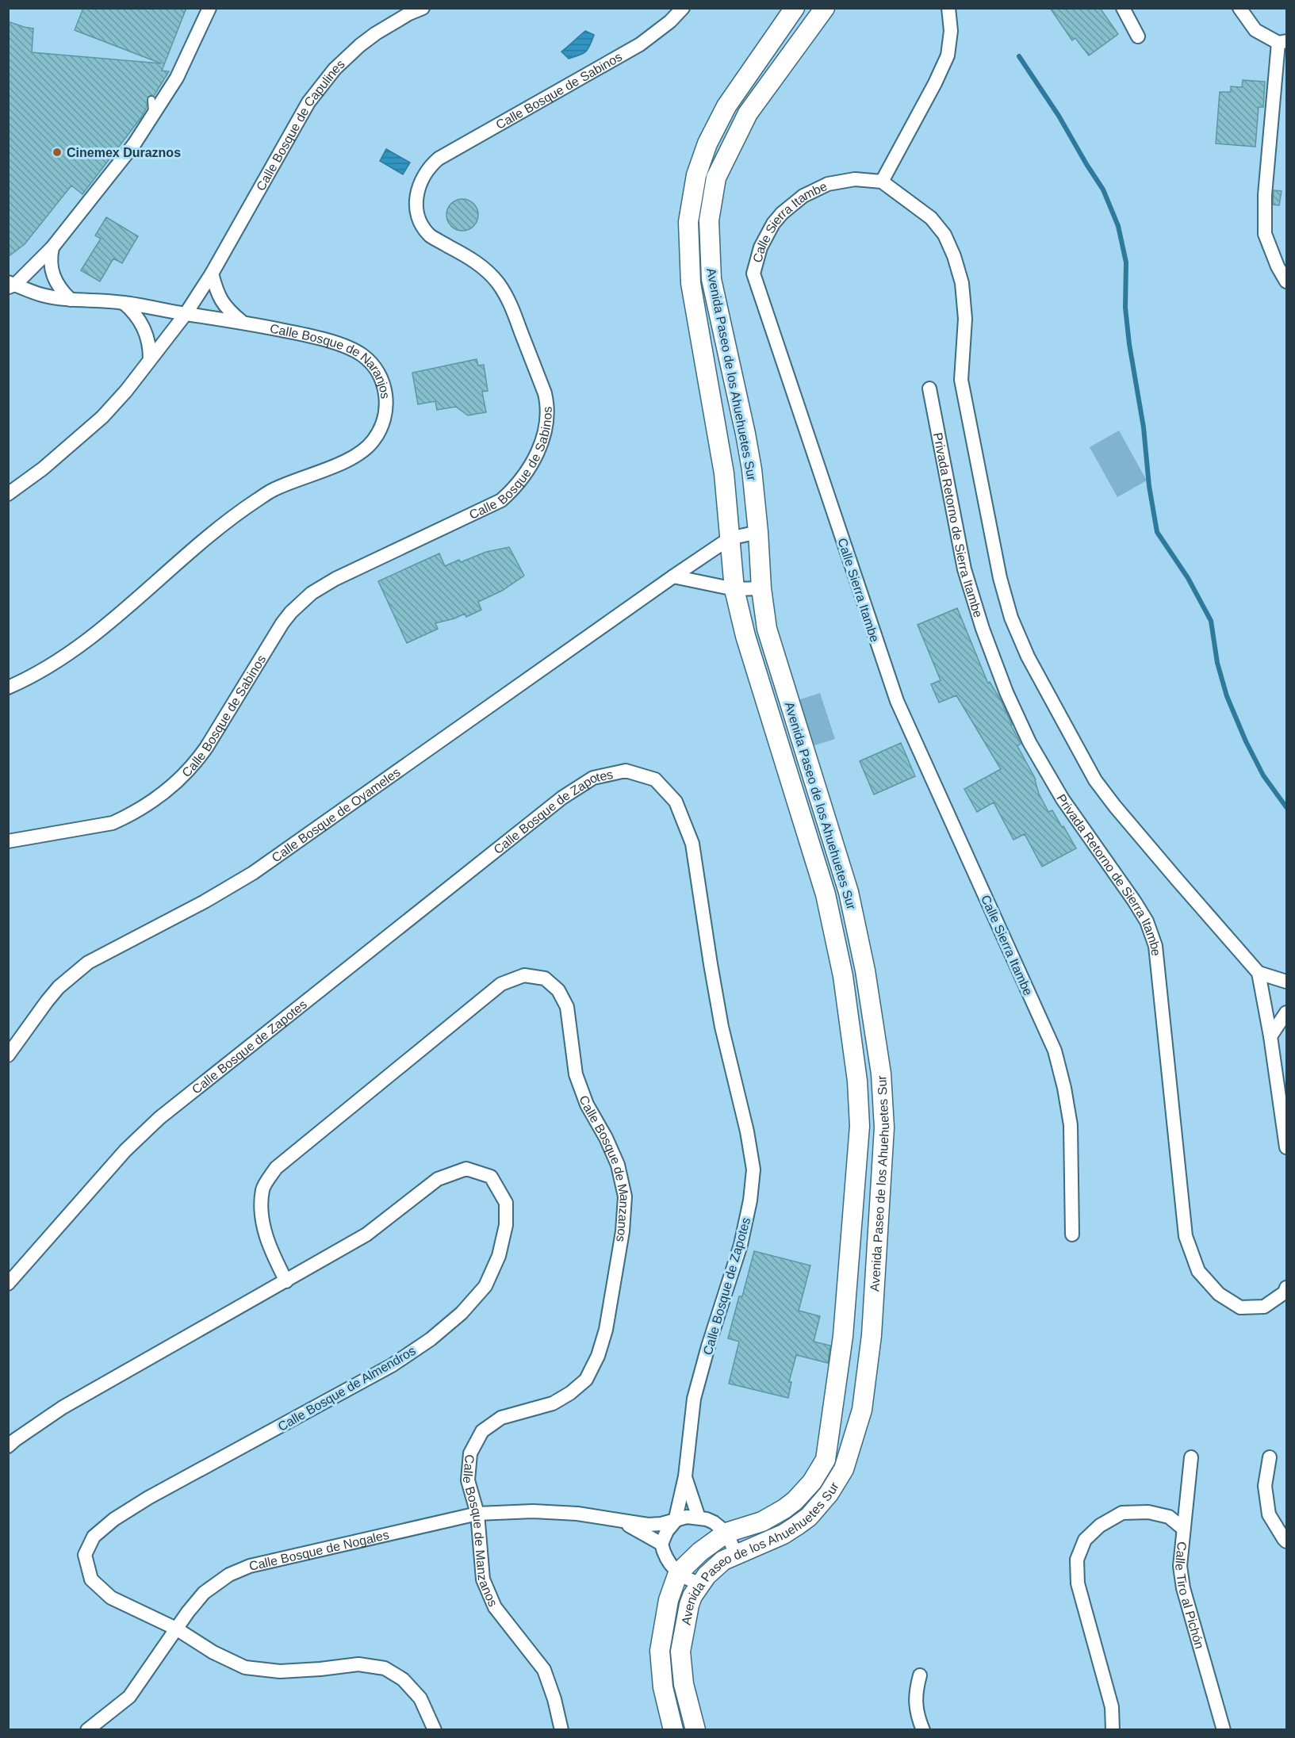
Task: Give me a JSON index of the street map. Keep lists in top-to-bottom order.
{
  "streets": {
    "street": [
      "Calle Bosque de Sabinos",
      "Calle Bosque de Capulines",
      "Calle Sierra Itambe",
      "Calle Bosque de Naranjos",
      "Avenida Paseo de los Ahuehuetes Sur",
      "Privada Retorno de Sierra Itambe",
      "Calle Bosque de Zapotes",
      "Calle Bosque de Oyameles",
      "Calle Bosque de Manzanos",
      "Calle Bosque de Almendros",
      "Calle Bosque de Nogales",
      "Calle Tiro al Pichón"
    ]
  },
  "crossings": [
    ["Calle Bosque de Capulines", "Calle Bosque de Naranjos"],
    ["Avenida Paseo de los Ahuehuetes Sur", "Calle Bosque de Oyameles"],
    ["Calle Bosque de Zapotes", "Calle Bosque de Nogales"],
    ["Calle Bosque de Manzanos", "Calle Bosque de Almendros"],
    ["Calle Bosque de Manzanos", "Calle Bosque de Nogales"],
    ["Calle Bosque de Almendros", "Calle Bosque de Nogales"]
  ],
  "places": ["Cinemex Duraznos"]
}
